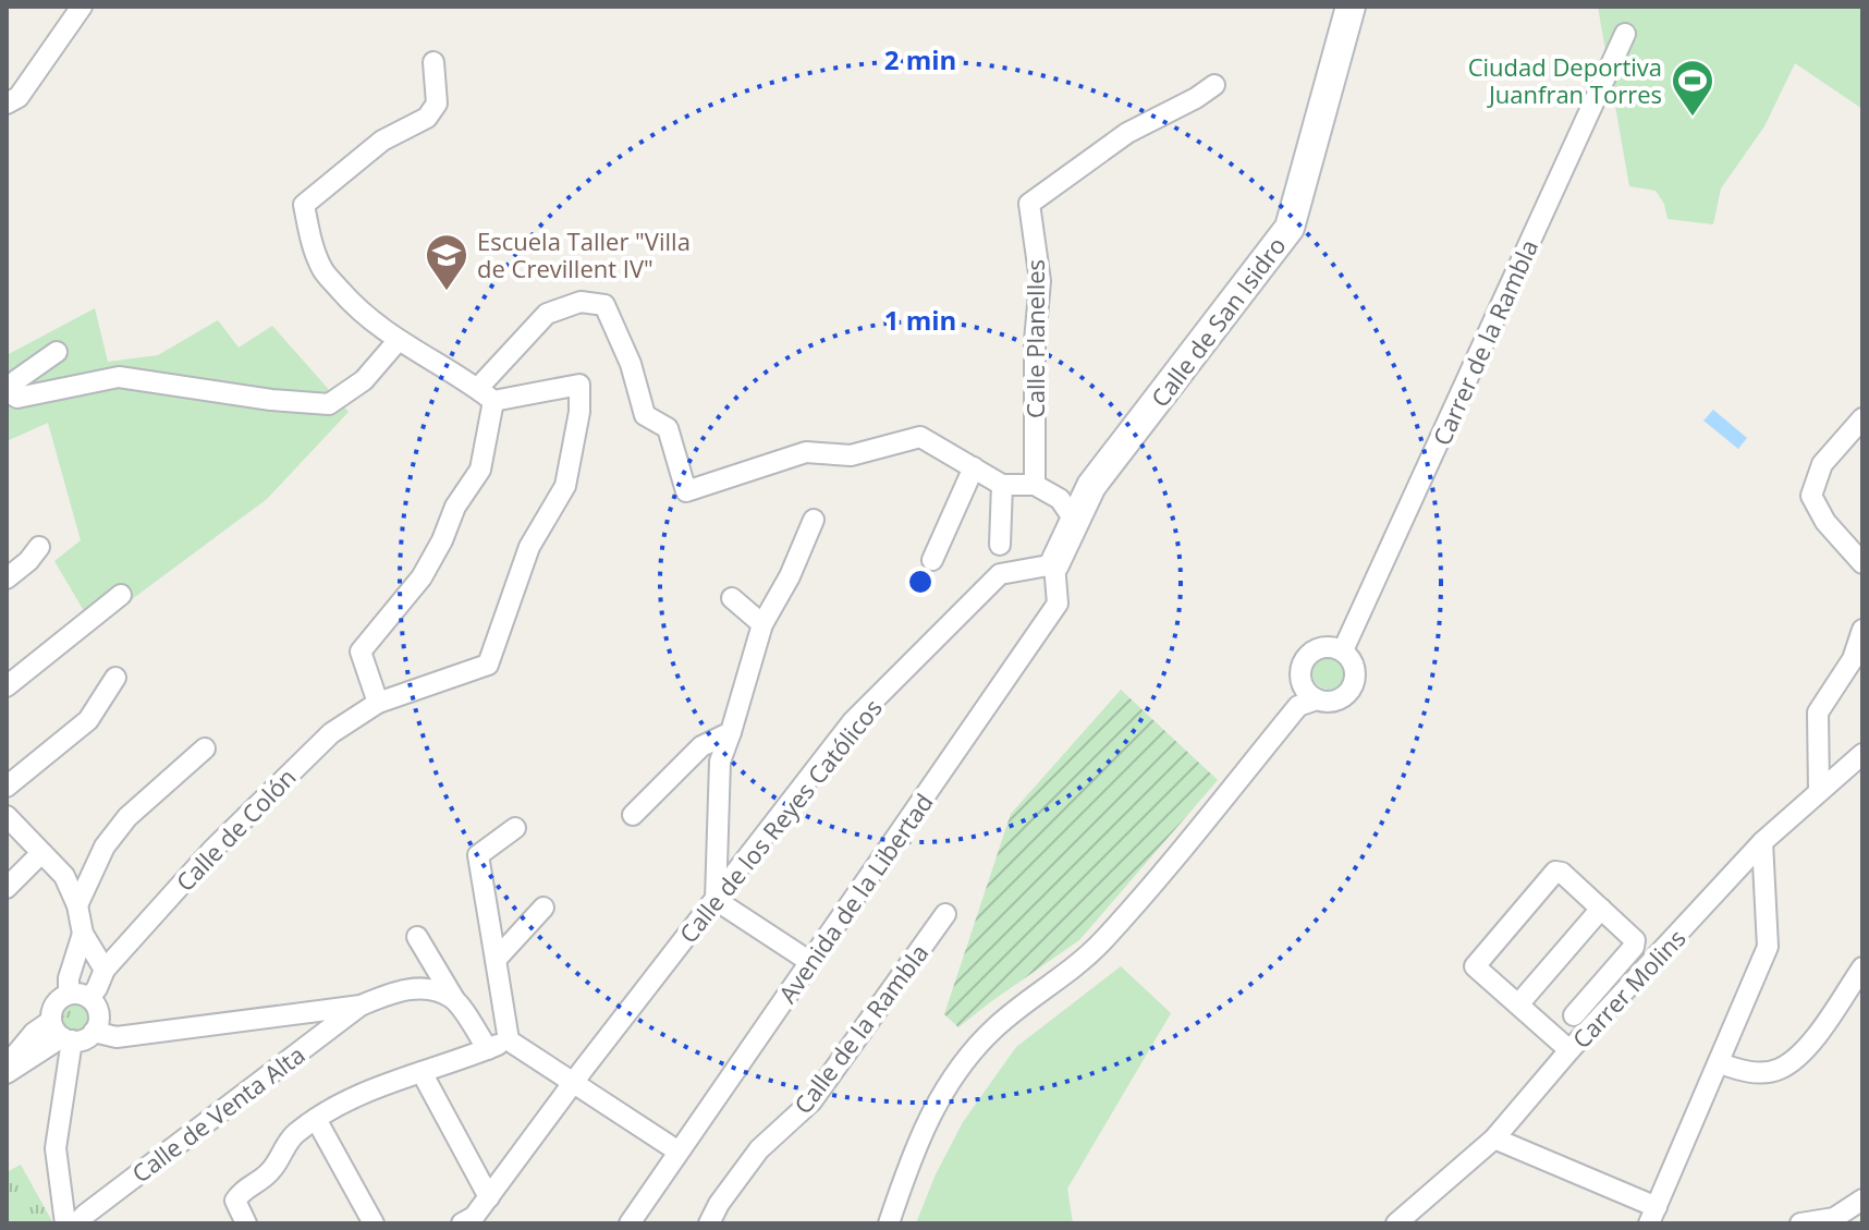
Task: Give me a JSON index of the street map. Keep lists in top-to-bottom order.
{
  "streets": {
    "street": [
      "Calle de San Isidro",
      "Calle Planelles",
      "Carrer de la Rambla",
      "Calle de los Reyes Católicos",
      "Calle de Colón",
      "Avenida de la Libertad",
      "Carrer Molins",
      "Calle de la Rambla",
      "Calle de Venta Alta"
    ]
  },
  "crossings": [
    ["Calle de San Isidro", "Calle de los Reyes Católicos"],
    ["Calle de San Isidro", "Avenida de la Libertad"],
    ["Calle de los Reyes Católicos", "Avenida de la Libertad"]
  ],
  "places": {
    "sports": ["Ciudad Deportiva Juanfran Torres"],
    "school or university": ["Escuela Taller \"Villa de Crevillent IV\""]
  },
  "rings": ["2 min", "1 min"]
}
